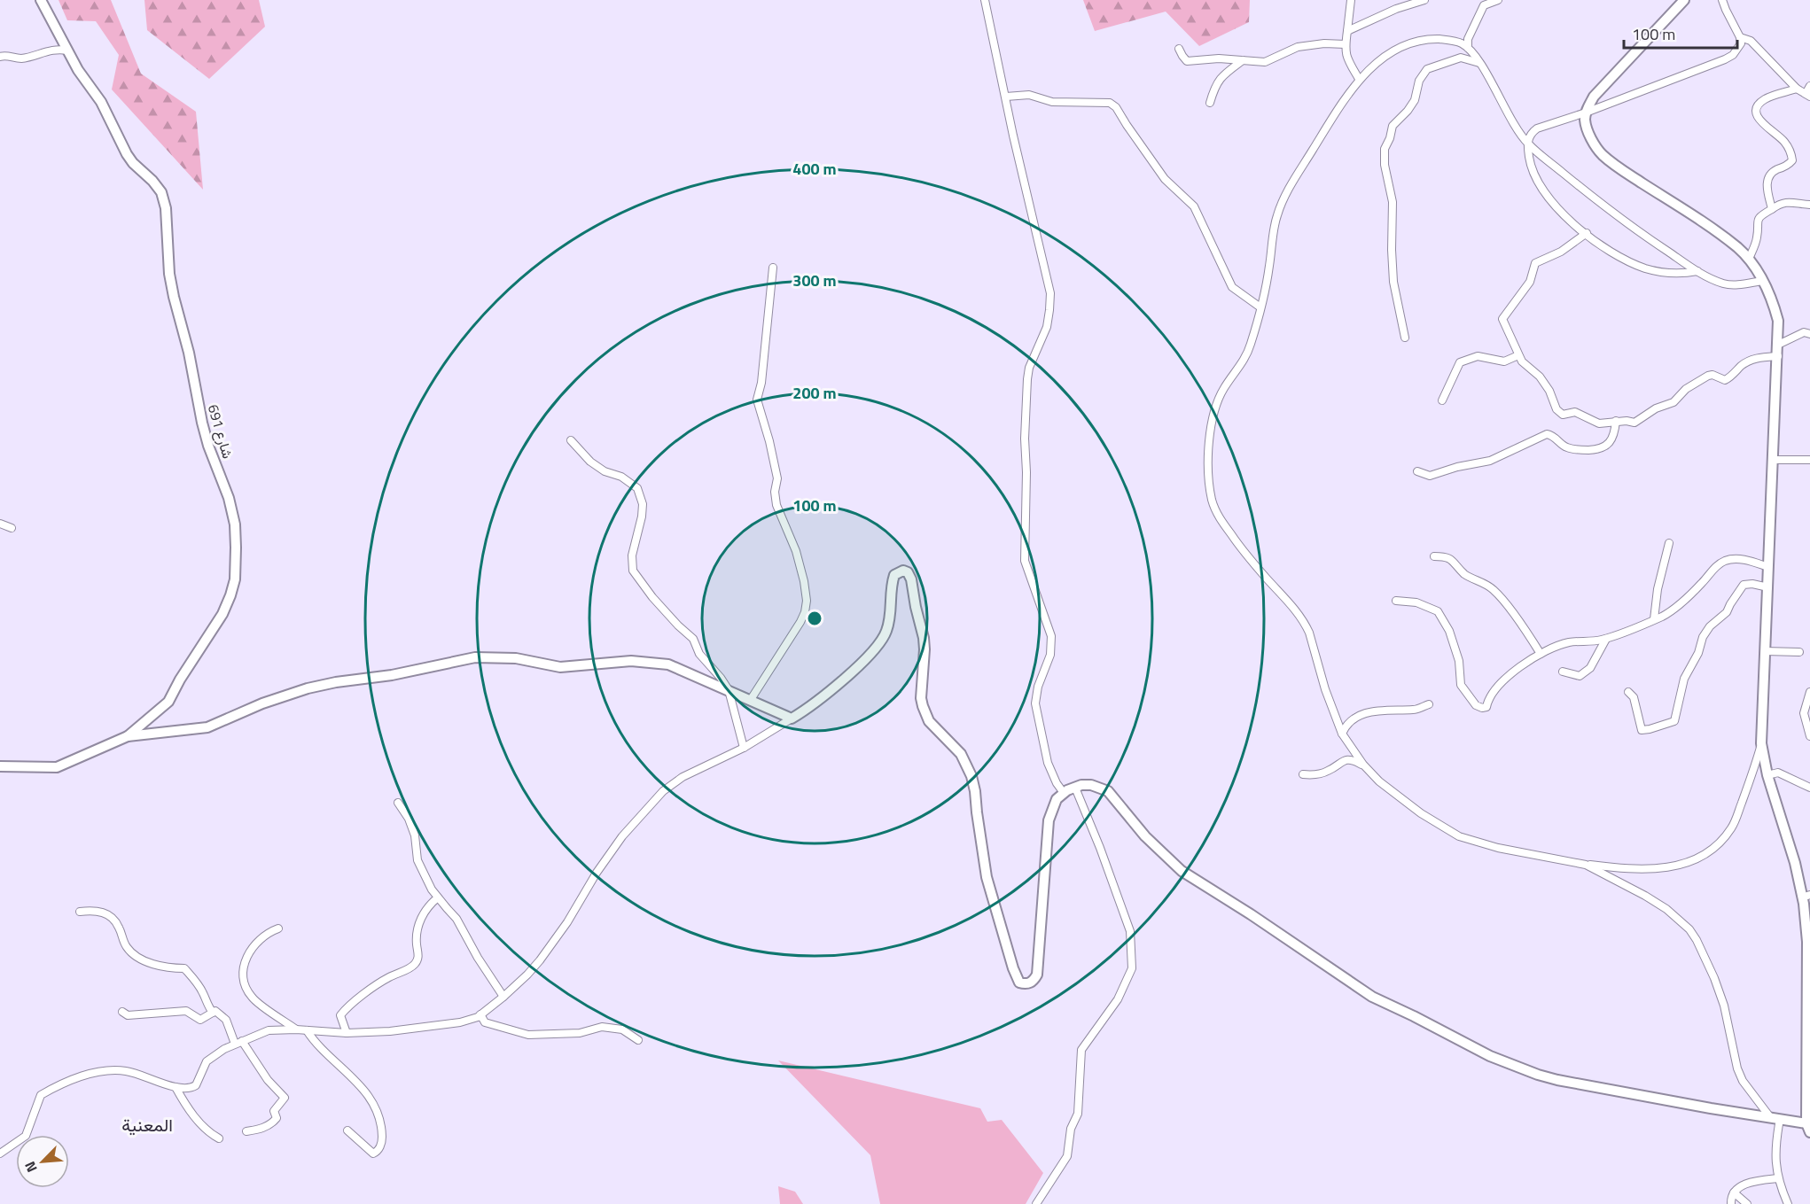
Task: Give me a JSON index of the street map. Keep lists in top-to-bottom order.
{
  "streets": {
    "street": ["شارع 691"]
  },
  "districts": ["المعنية"],
  "scale_bar": "100 m",
  "north": "bottom left",
  "rings": [
    "400 m",
    "300 m",
    "200 m",
    "100 m"
  ]
}
